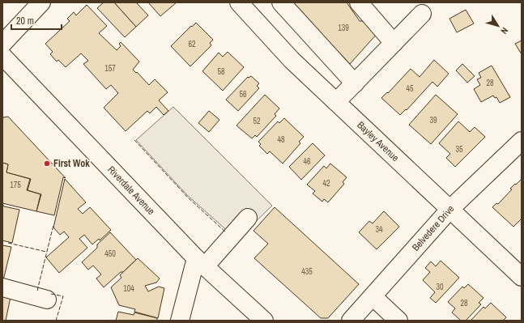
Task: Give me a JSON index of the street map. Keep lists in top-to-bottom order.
{
  "streets": {
    "street": ["Bayley Avenue", "Riverdale Avenue", "Belvedere Drive"]
  },
  "crossings": [
    ["Bayley Avenue", "Belvedere Drive"]
  ],
  "places": ["First Wok"],
  "house_numbers": [
    "139",
    "62",
    "157",
    "58",
    "28",
    "45",
    "56",
    "39",
    "52",
    "48",
    "35",
    "46",
    "42",
    "175",
    "34",
    "450",
    "435",
    "30",
    "104",
    "28"
  ],
  "scale_bar": "20 m",
  "north": "bottom right"
}
